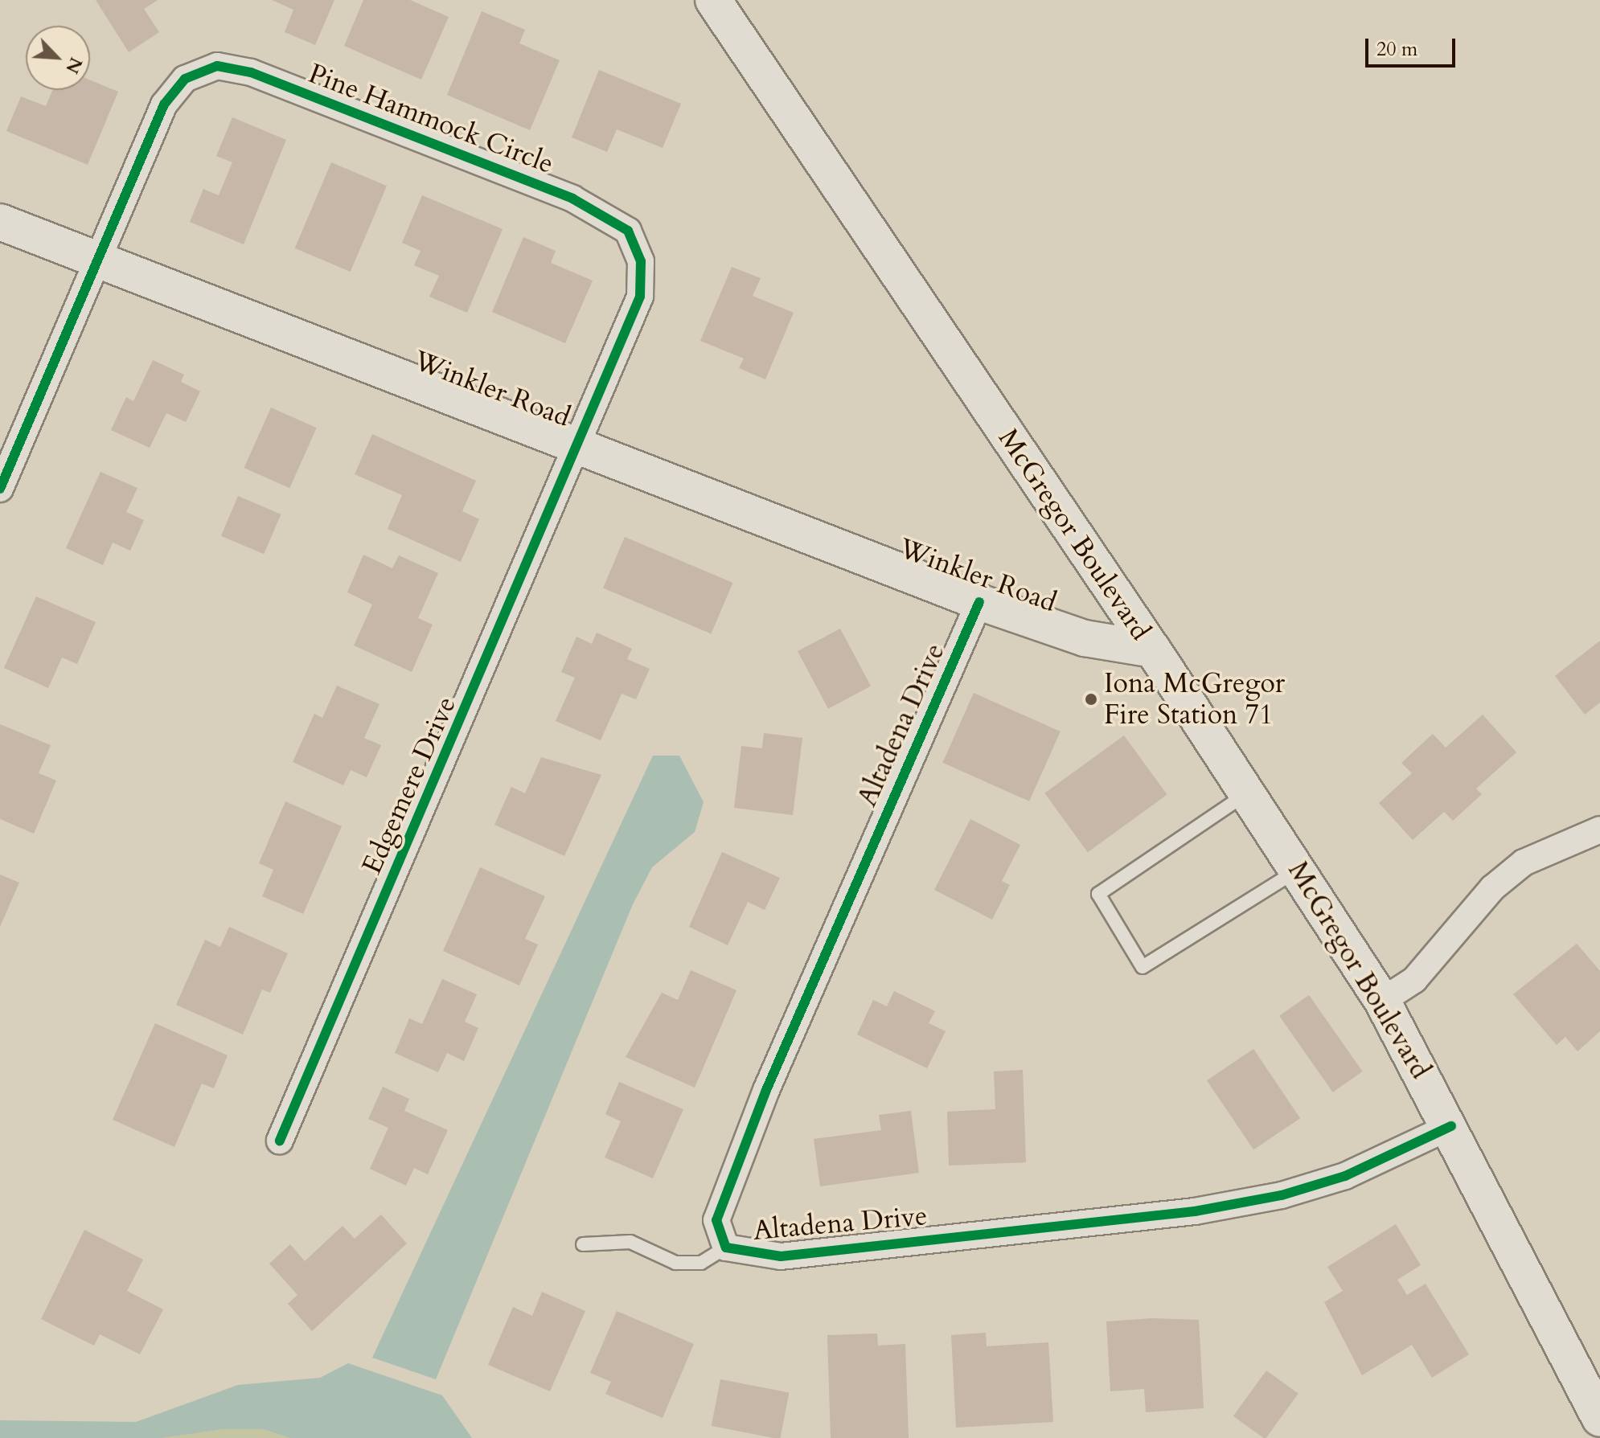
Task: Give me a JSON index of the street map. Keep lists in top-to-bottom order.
{
  "streets": {
    "main road": ["Winkler Road", "McGregor Boulevard"],
    "street": ["Pine Hammock Circle", "Altadena Drive", "Edgemere Drive"]
  },
  "crossings": [
    ["Pine Hammock Circle", "Winkler Road"],
    ["Pine Hammock Circle", "Edgemere Drive"],
    ["Winkler Road", "McGregor Boulevard"],
    ["Winkler Road", "Altadena Drive"],
    ["Winkler Road", "Edgemere Drive"],
    ["McGregor Boulevard", "Altadena Drive"]
  ],
  "places": ["Iona McGregor Fire Station 71"],
  "scale_bar": "20 m",
  "north": "bottom right"
}
